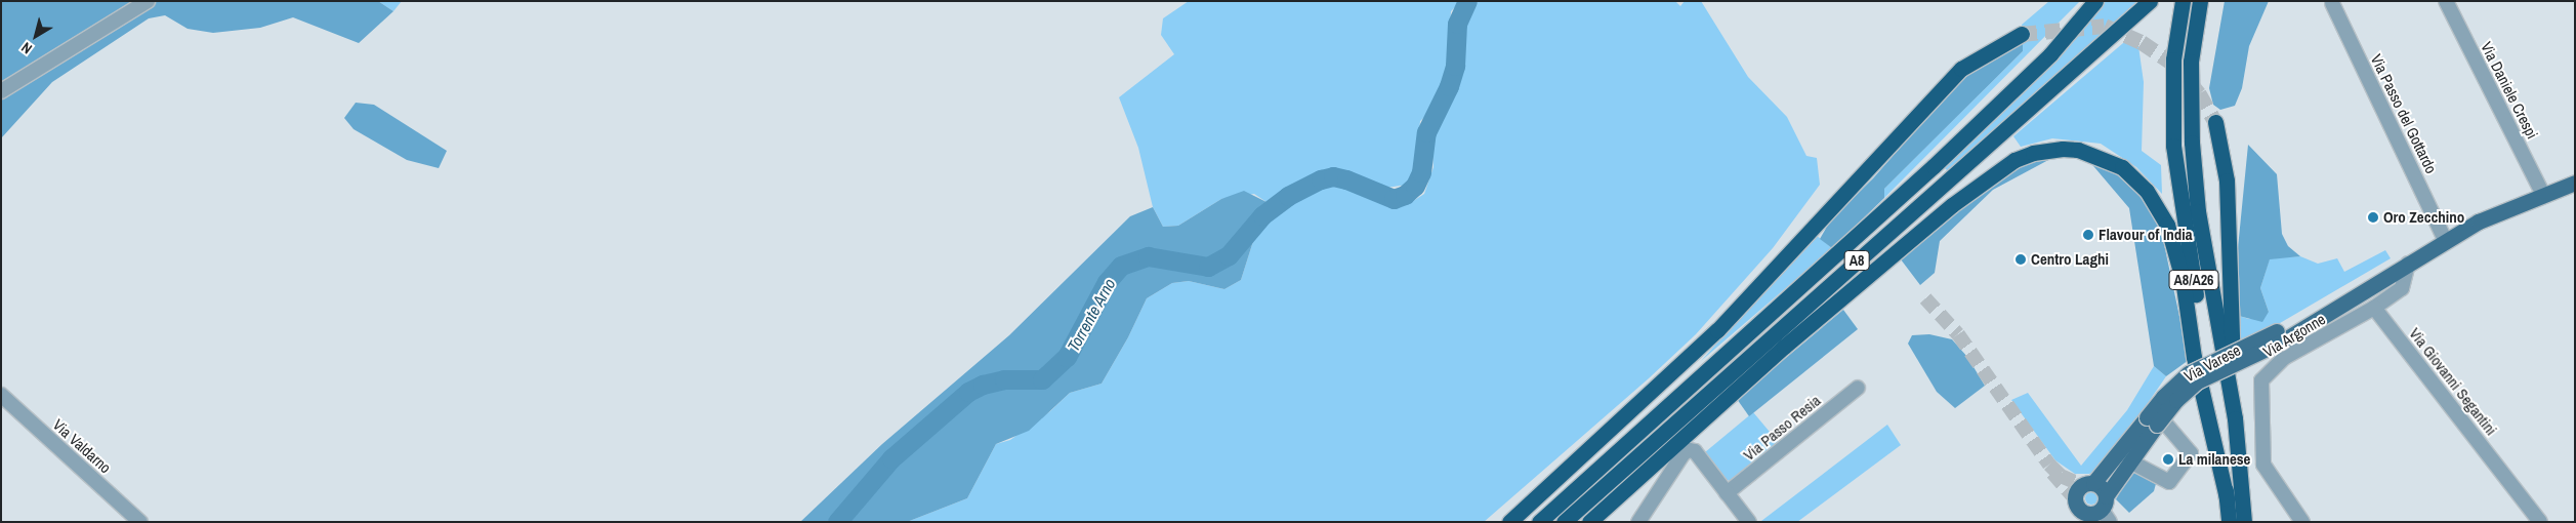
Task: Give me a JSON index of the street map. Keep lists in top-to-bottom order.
{
  "streets": {
    "highway": ["A8", "A8/A26"],
    "main road": ["Via Varese"],
    "street": [
      "Via Daniele Crespi",
      "Via Passo del Gottardo",
      "Via Argonne",
      "Via Giovanni Segantini",
      "Via Passo Resia",
      "Via Valdarno"
    ]
  },
  "crossings": [
    ["Via Daniele Crespi", "Via Varese"],
    ["Via Passo del Gottardo", "Via Varese"],
    ["Via Argonne", "Via Giovanni Segantini"]
  ],
  "water": ["Torrente Arno"],
  "places": [
    "Oro Zecchino",
    "Flavour of India",
    "Centro Laghi",
    "La milanese"
  ],
  "north": "bottom left"
}
